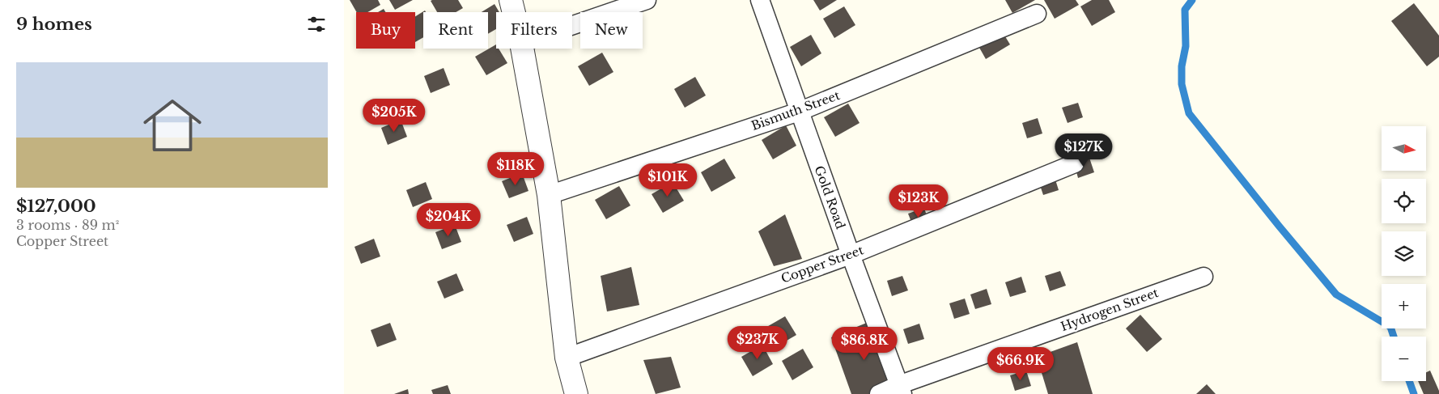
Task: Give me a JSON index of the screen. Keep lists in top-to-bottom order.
{
  "streets": {
    "street": [
      "Bismuth Street",
      "Gold Road",
      "Copper Street",
      "Hydrogen Street"
    ]
  },
  "crossings": [
    ["Bismuth Street", "Gold Road"],
    ["Gold Road", "Copper Street"],
    ["Gold Road", "Hydrogen Street"]
  ],
  "north": "right",
  "page": {
    "heading": "9 homes",
    "chip": [
      "Buy",
      "Rent",
      "Filters",
      "New"
    ],
    "list": [
      {
        "name": "$127,000",
        "note": "3 rooms · 89 m² · Copper Street"
      }
    ],
    "price": [
      "$205K",
      "$127K",
      "$118K",
      "$101K",
      "$123K",
      "$204K",
      "$237K",
      "$86.8K",
      "$66.9K"
    ],
    "map_buttons": ["+", "−"]
  }
}
